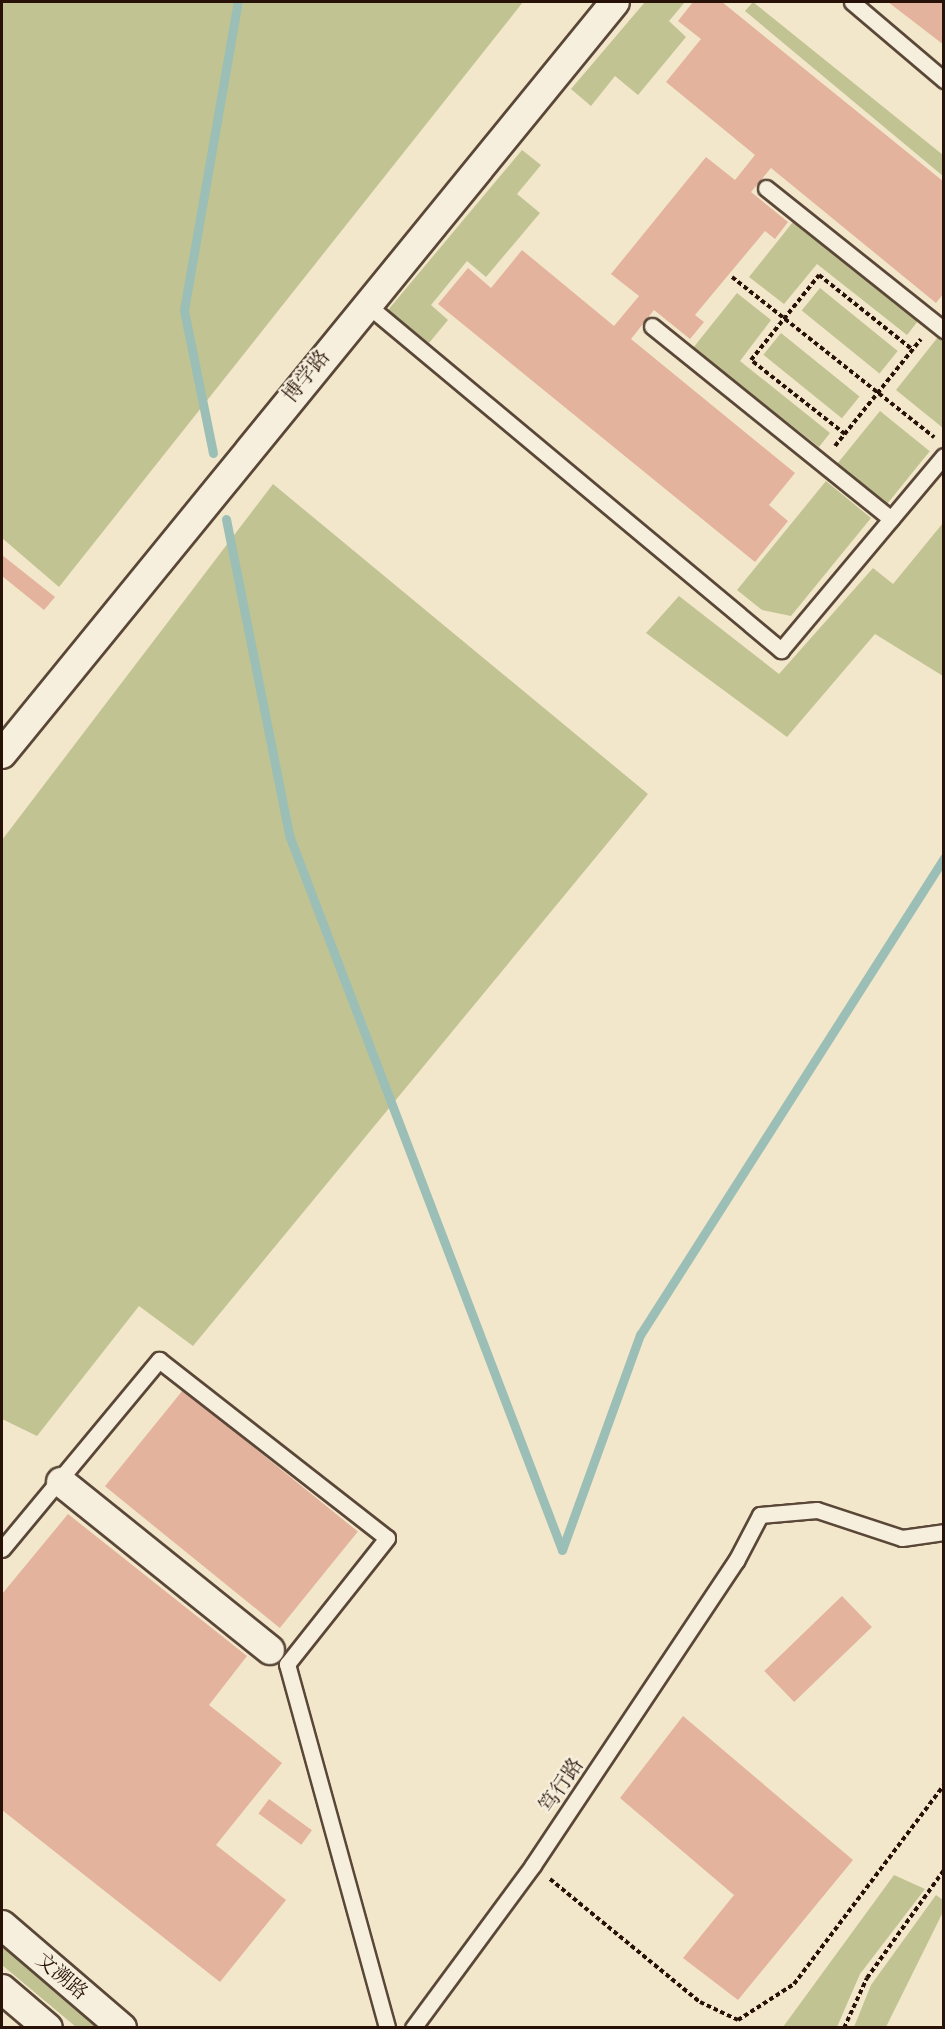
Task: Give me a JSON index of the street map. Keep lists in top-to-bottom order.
{
  "streets": {
    "street": ["博学路", "文溯路"],
    "lane": ["笃行路"]
  }
}
